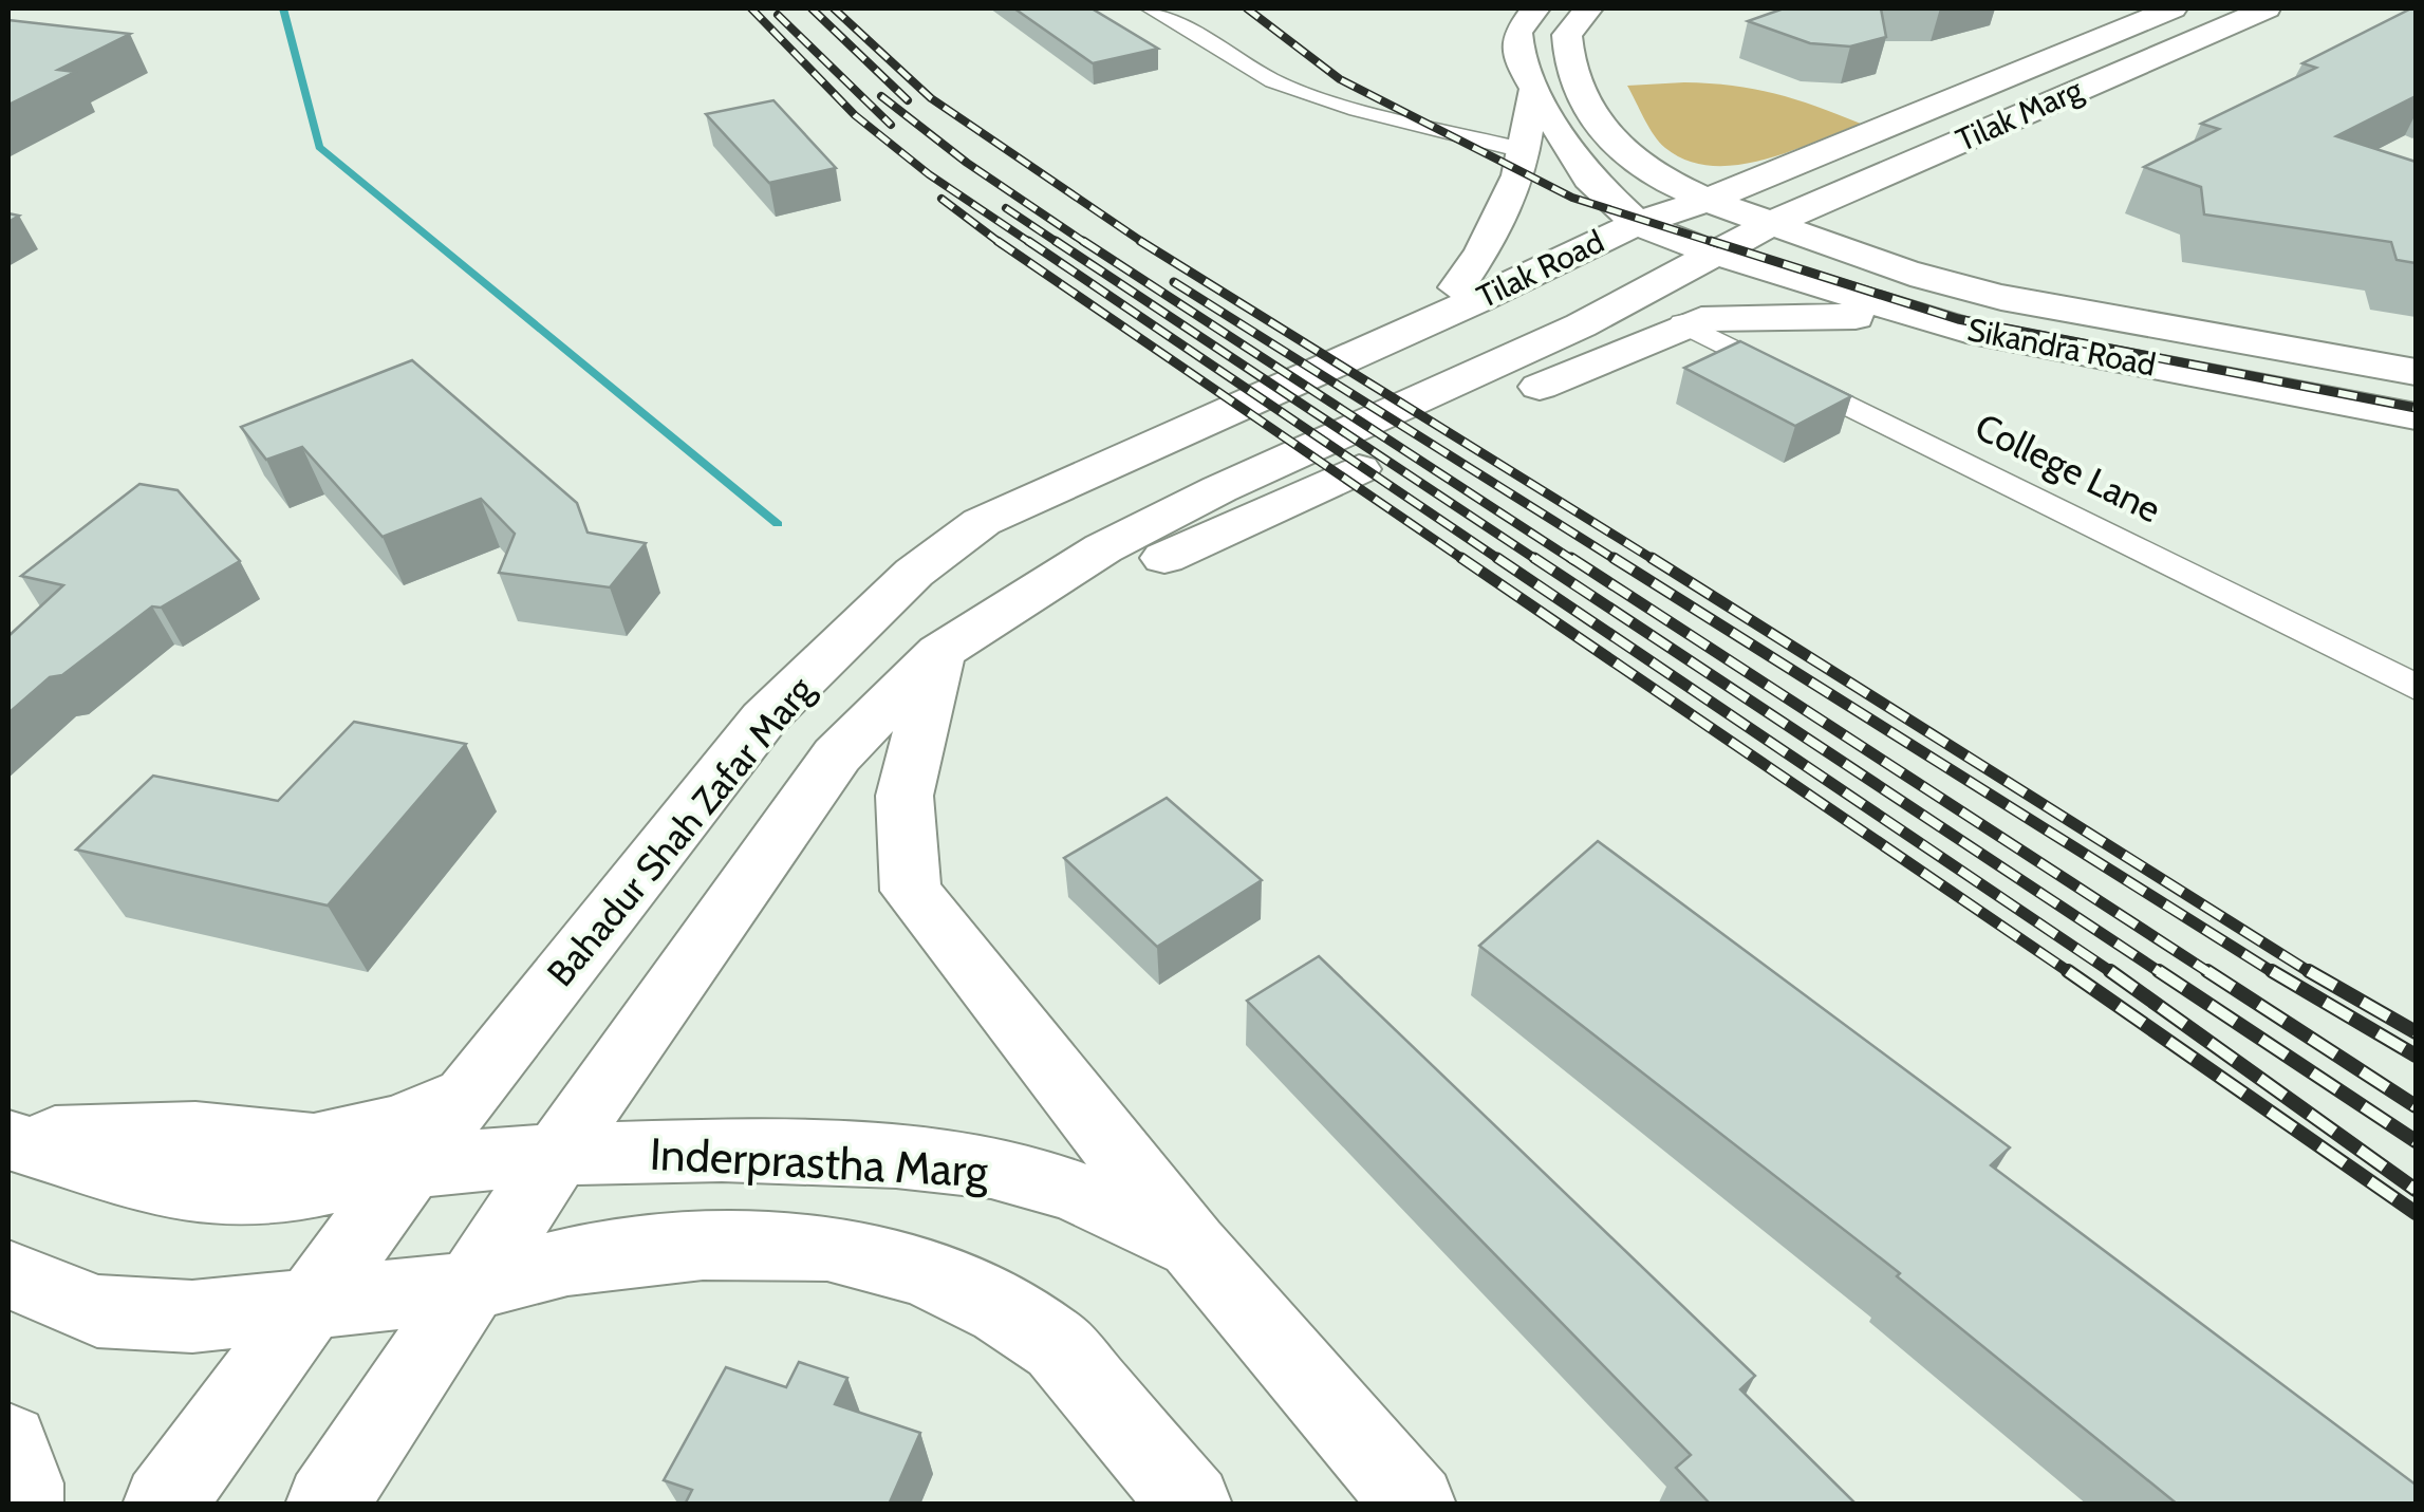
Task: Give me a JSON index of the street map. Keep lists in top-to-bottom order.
{
  "streets": {
    "main road": [
      "Tilak Marg",
      "Tilak Road",
      "Sikandra Road",
      "Bahadur Shah Zafar Marg",
      "Inderprastha Marg"
    ],
    "street": ["College Lane"]
  },
  "crossings": [
    ["Tilak Marg", "Tilak Road"],
    ["Tilak Marg", "Sikandra Road"],
    ["Tilak Road", "Sikandra Road"],
    ["Tilak Road", "Bahadur Shah Zafar Marg"],
    ["Bahadur Shah Zafar Marg", "Inderprastha Marg"]
  ]
}
